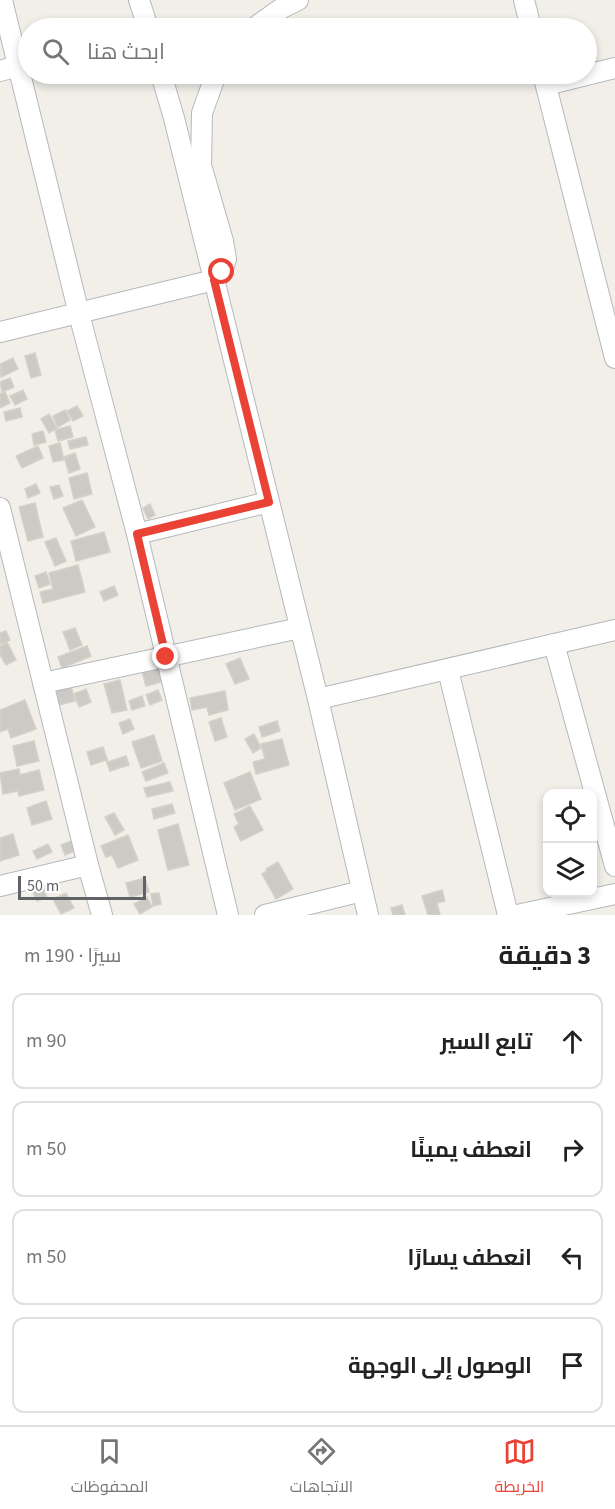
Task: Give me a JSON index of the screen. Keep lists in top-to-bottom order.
{
  "scale_bar": "50 m",
  "page": {
    "search": "ابحث هنا",
    "scale": "50 m",
    "heading": ["3 دقيقة", "سيرًا · 190 m"],
    "list": [
      ["تابع السير", "90 m"],
      ["انعطف يمينًا", "50 m"],
      ["انعطف يسارًا", "50 m"],
      "الوصول إلى الوجهة"
    ],
    "nav": ["الخريطة", "الاتجاهات", "المحفوظات"]
  }
}
